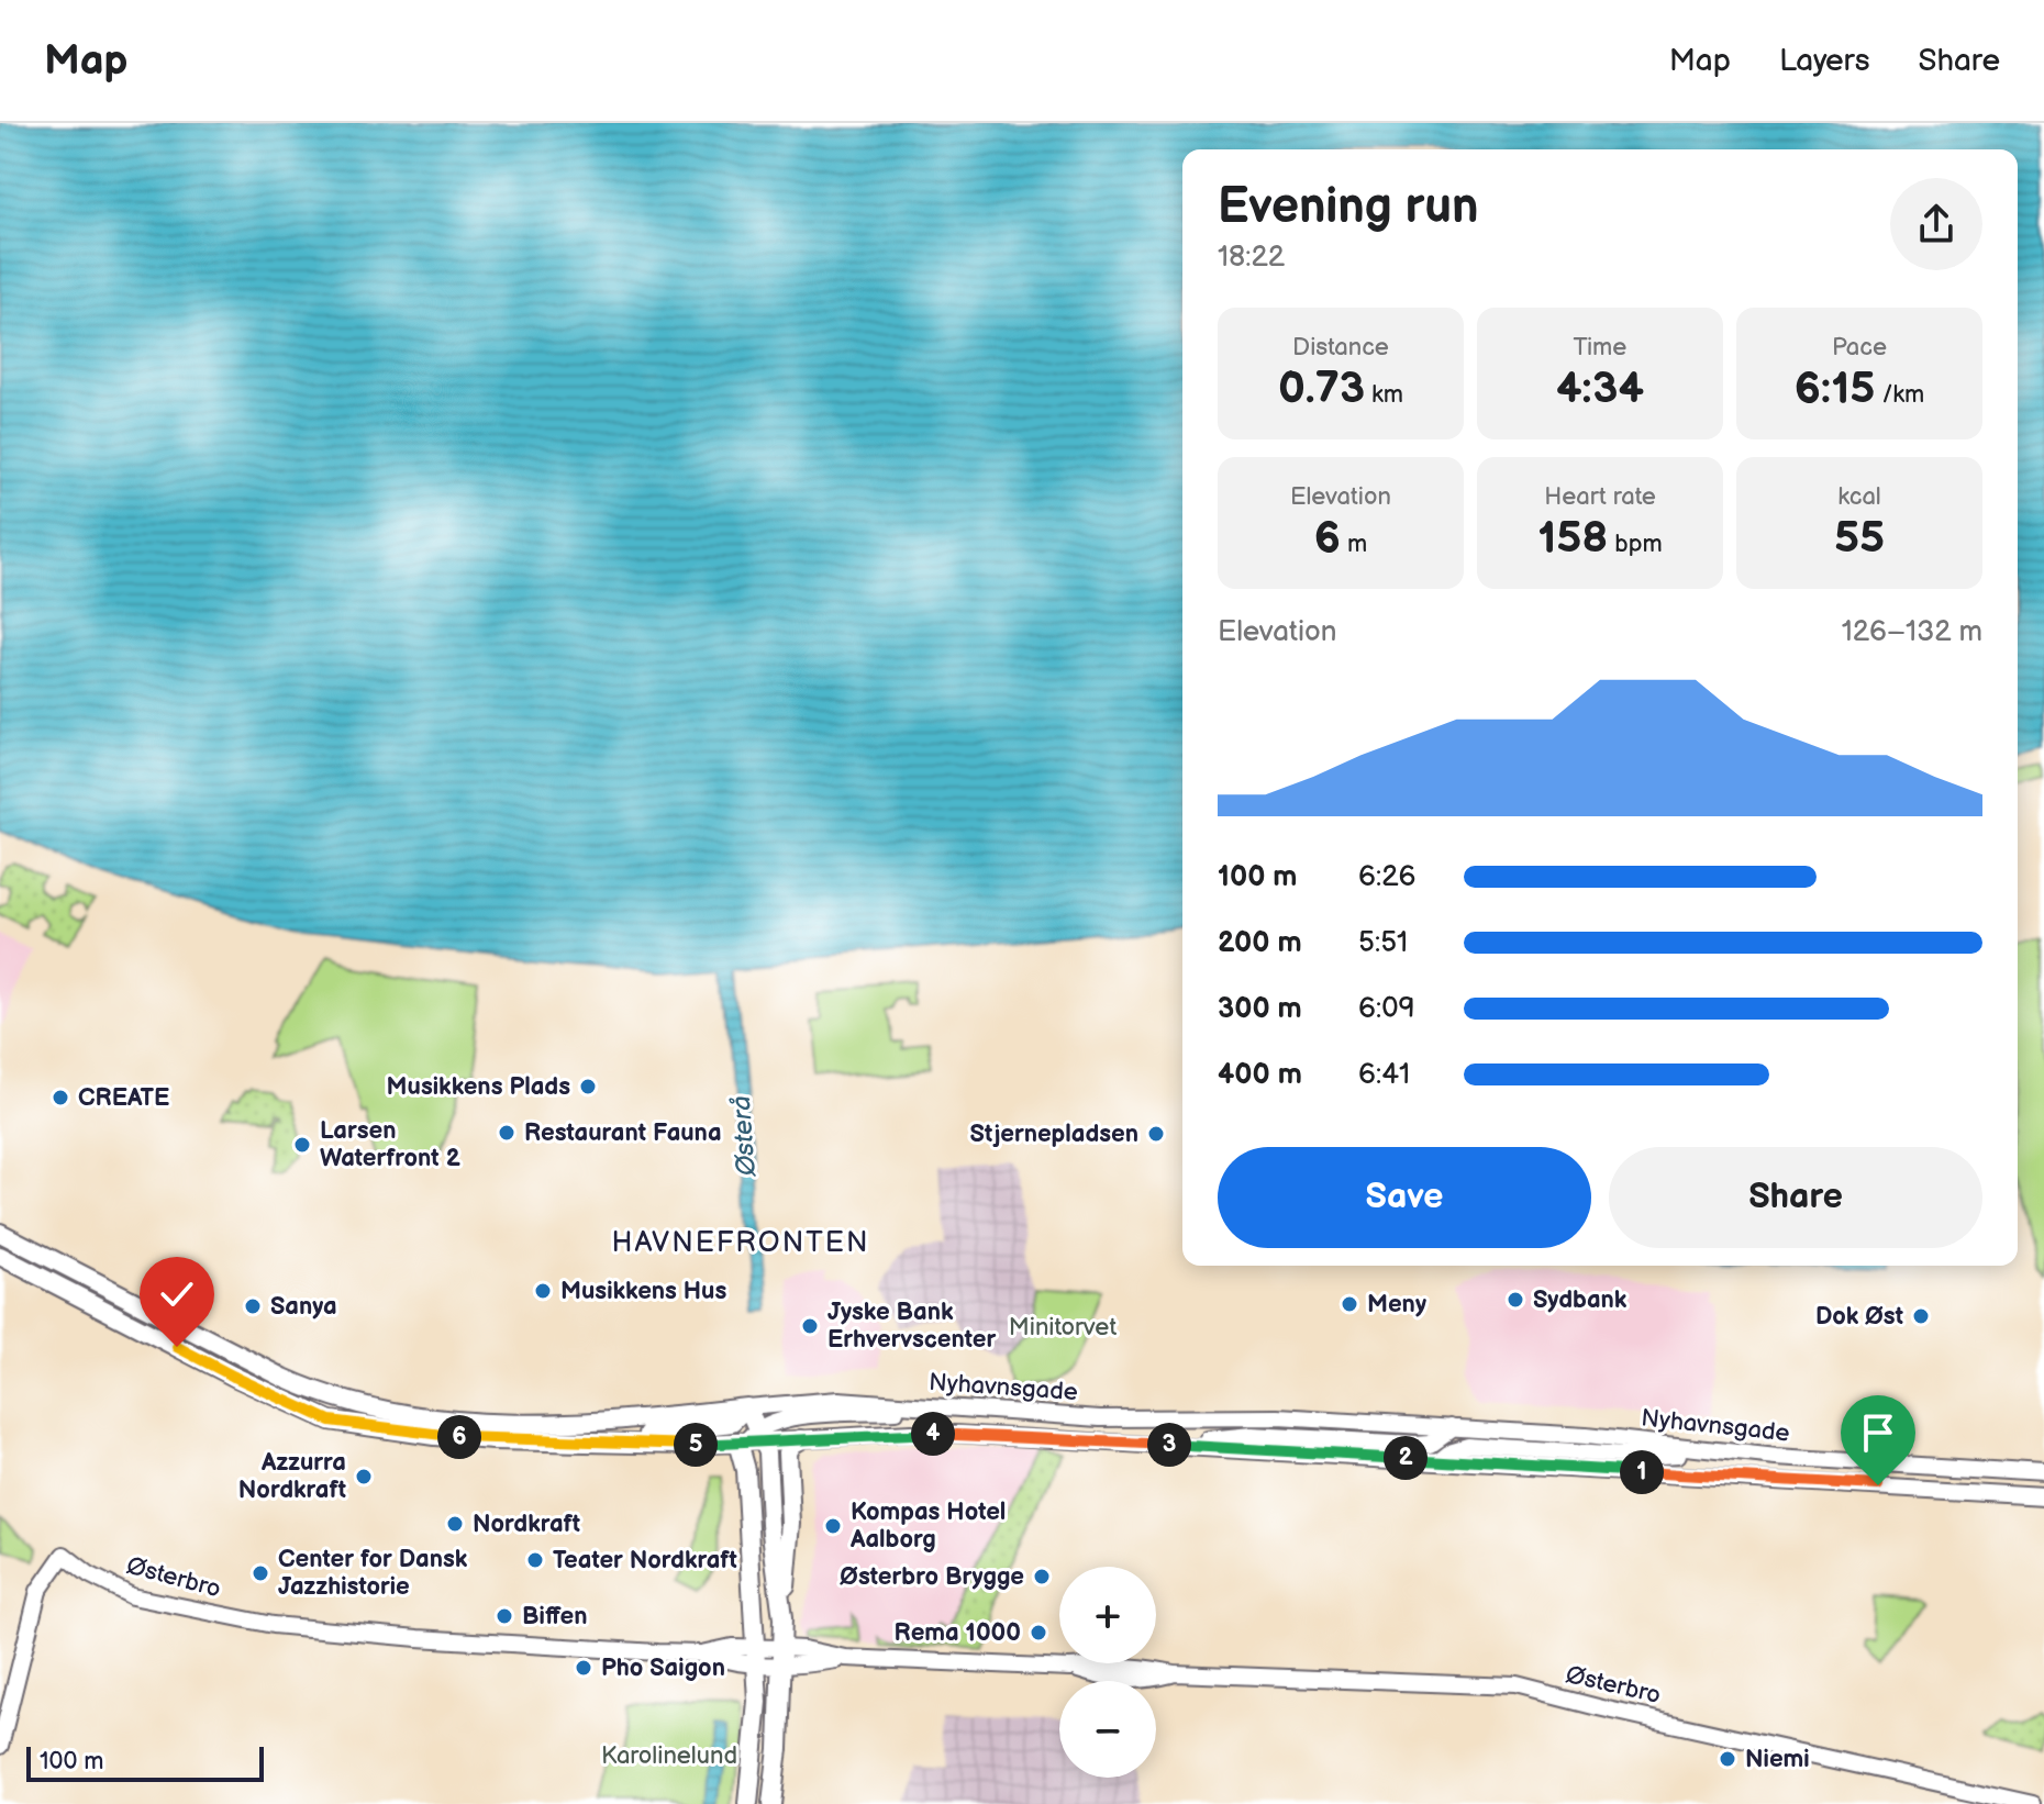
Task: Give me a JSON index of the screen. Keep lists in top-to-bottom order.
{
  "streets": {
    "main road": ["Nyhavnsgade"],
    "street": ["Østerbro"]
  },
  "districts": ["HAVNEFRONTEN"],
  "water": ["Østerå"],
  "parks": ["Minitorvet", "Karolinelund"],
  "places": [
    "Musikkens Plads",
    "CREATE",
    "Restaurant Fauna",
    "Stjernepladsen",
    "Larsen Waterfront 2",
    "Musikkens Hus",
    "Sydbank",
    "Meny",
    "Sanya",
    "Dok Øst",
    "Jyske Bank Erhvervscenter",
    "Azzurra Nordkraft",
    "Nordkraft",
    "Kompas Hotel Aalborg",
    "Teater Nordkraft",
    "Center for Dansk Jazzhistorie",
    "Østerbro Brygge",
    "Biffen",
    "Rema 1000",
    "Pho Saigon",
    "Niemi"
  ],
  "scale_bar": "100 m",
  "page": {
    "header": "Map",
    "nav": ["Map", "Layers", "Share"],
    "heading": ["Evening run", "18:22"],
    "stats": [
      ["Distance", "0.73 km"],
      ["Time", "4:34"],
      ["Pace", "6:15 /km"],
      ["Elevation", "6 m"],
      ["Heart rate", "158 bpm"],
      ["kcal", "55"]
    ],
    "chart": ["Elevation", "126–132 m"],
    "list": [
      {
        "name": "100 m",
        "note": "6:26"
      },
      {
        "name": "200 m",
        "note": "5:51"
      },
      {
        "name": "300 m",
        "note": "6:09"
      },
      {
        "name": "400 m",
        "note": "6:41"
      }
    ],
    "buttons": ["Save", "Share"],
    "pins": [
      "4",
      "6",
      "3",
      "5",
      "2",
      "1"
    ],
    "map_buttons": ["+", "−"],
    "scale": "100 m"
  }
}
